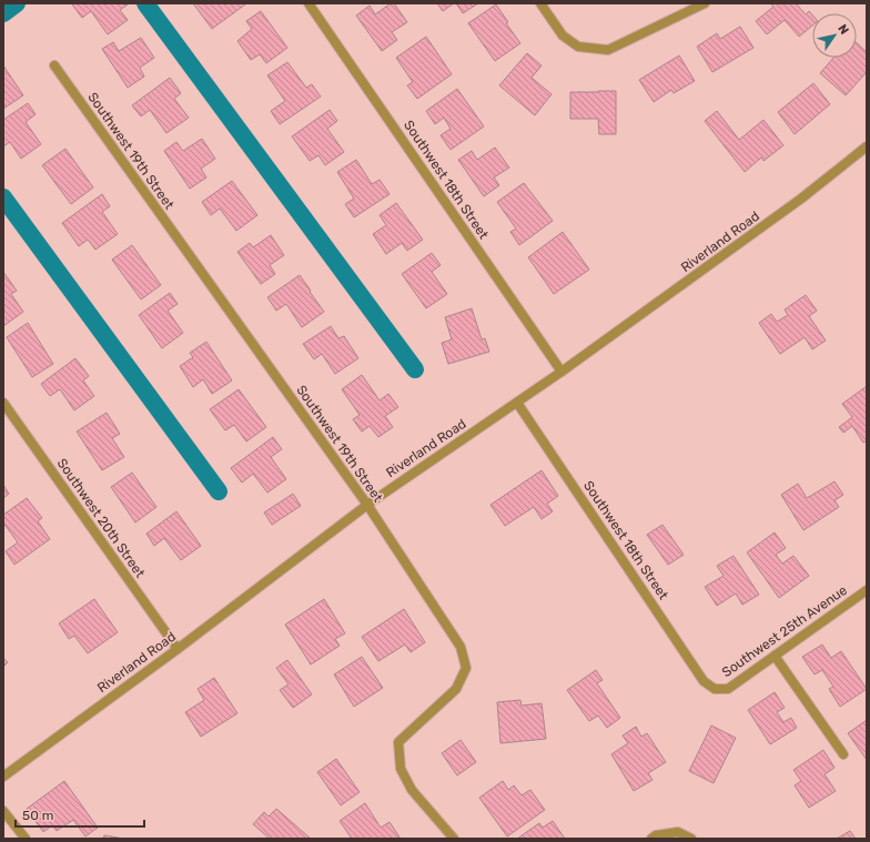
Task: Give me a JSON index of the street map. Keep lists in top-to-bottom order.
{
  "streets": {
    "street": [
      "Southwest 19th Street",
      "Southwest 18th Street",
      "Riverland Road",
      "Southwest 20th Street",
      "Southwest 25th Avenue"
    ]
  },
  "crossings": [
    ["Southwest 19th Street", "Riverland Road"],
    ["Southwest 18th Street", "Riverland Road"],
    ["Southwest 18th Street", "Southwest 25th Avenue"],
    ["Riverland Road", "Southwest 20th Street"]
  ],
  "scale_bar": "50 m",
  "north": "top right"
}
